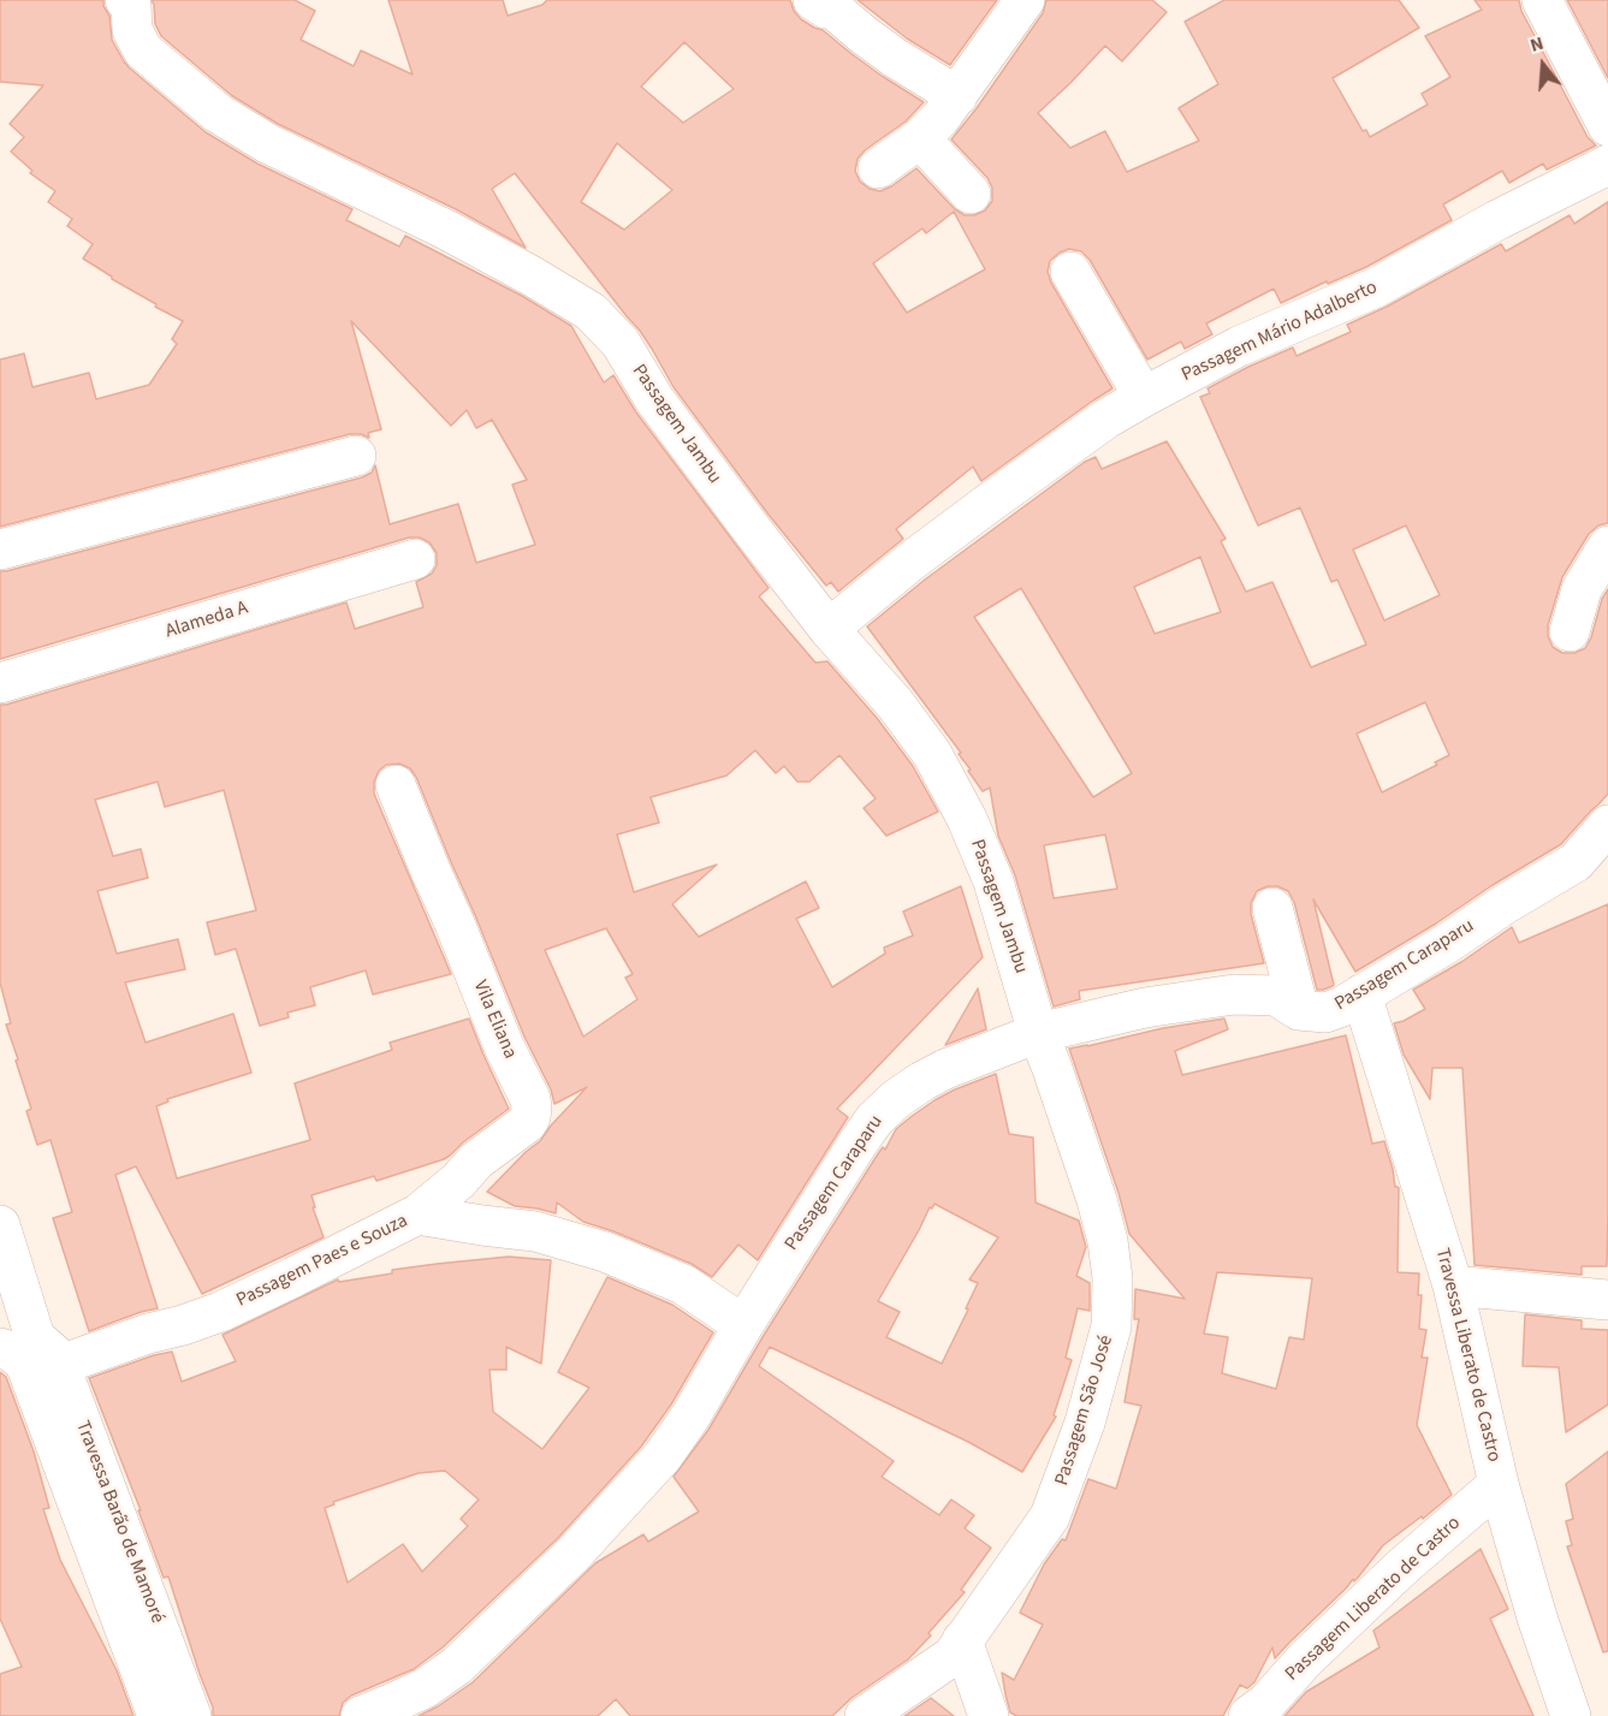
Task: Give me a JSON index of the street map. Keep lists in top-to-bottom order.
{
  "streets": {
    "street": [
      "Passagem Mário Adalberto",
      "Passagem Jambu",
      "Alameda A",
      "Passagem Caraparu",
      "Vila Eliana",
      "Passagem Paes e Souza",
      "Travessa Liberato de Castro",
      "Passagem São José",
      "Travessa Barão de Mamoré",
      "Passagem Liberato de Castro"
    ]
  },
  "crossings": [
    ["Passagem Mário Adalberto", "Passagem Jambu"],
    ["Passagem Jambu", "Passagem Caraparu"],
    ["Passagem Jambu", "Passagem São José"],
    ["Passagem Caraparu", "Passagem Paes e Souza"],
    ["Passagem Caraparu", "Travessa Liberato de Castro"],
    ["Passagem Caraparu", "Passagem São José"],
    ["Vila Eliana", "Passagem Paes e Souza"],
    ["Passagem Paes e Souza", "Travessa Barão de Mamoré"],
    ["Travessa Liberato de Castro", "Passagem Liberato de Castro"]
  ],
  "north": "top"
}
